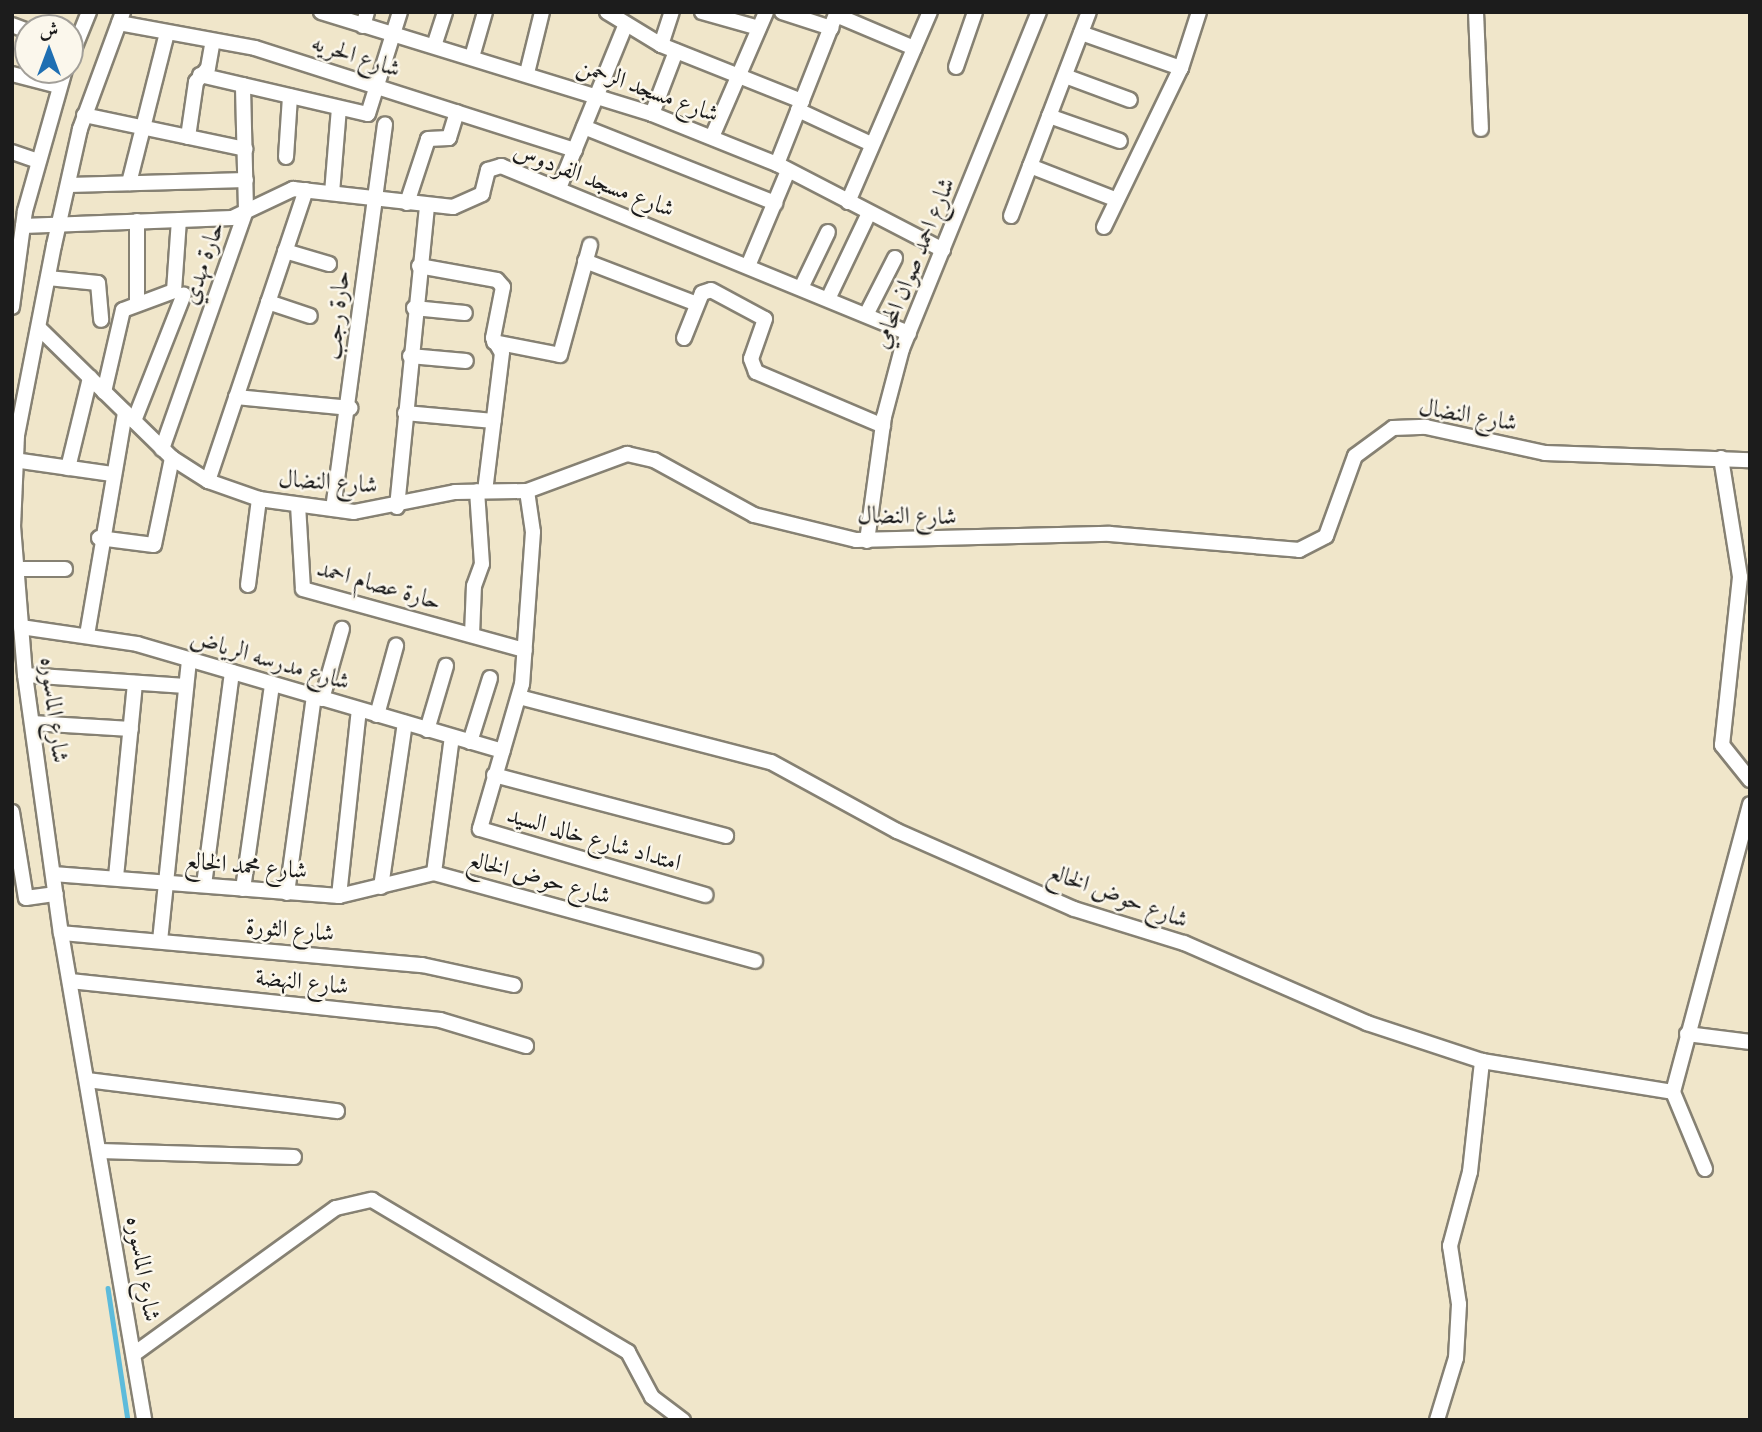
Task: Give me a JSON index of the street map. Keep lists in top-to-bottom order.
{
  "streets": {
    "street": [
      "شارع الحريه",
      "شارع مسجد الرحمن",
      "شارع مسجد الفردوس",
      "حارة مهدي",
      "شارع احمد صوان المحامي",
      "حارة رجب",
      "شارع النضال",
      "حارة عصام احمد",
      "شارع مدرسه الرياض",
      "شارع الماسوره",
      "امتداد شارع خالد السيد",
      "شارع محمد الخالع",
      "شارع حوض الخالع",
      "شارع الثورة",
      "شارع النهضة"
    ]
  },
  "crossings": [
    ["شارع الحريه", "شارع الماسوره"],
    ["شارع مسجد الرحمن", "شارع احمد صوان المحامي"],
    ["شارع مسجد الفردوس", "حارة مهدي"],
    ["شارع مسجد الفردوس", "شارع احمد صوان المحامي"],
    ["شارع مسجد الفردوس", "حارة رجب"],
    ["شارع مسجد الفردوس", "شارع الماسوره"],
    ["حارة مهدي", "شارع النضال"],
    ["شارع احمد صوان المحامي", "شارع النضال"],
    ["حارة رجب", "شارع النضال"],
    ["شارع النضال", "حارة عصام احمد"],
    ["شارع النضال", "شارع الماسوره"],
    ["شارع النضال", "امتداد شارع خالد السيد"],
    ["حارة عصام احمد", "امتداد شارع خالد السيد"],
    ["شارع مدرسه الرياض", "شارع الماسوره"],
    ["شارع مدرسه الرياض", "امتداد شارع خالد السيد"],
    ["شارع الماسوره", "شارع محمد الخالع"],
    ["شارع الماسوره", "شارع الثورة"],
    ["شارع الماسوره", "شارع النهضة"],
    ["امتداد شارع خالد السيد", "شارع حوض الخالع"],
    ["شارع محمد الخالع", "شارع حوض الخالع"]
  ],
  "north": "top"
}
